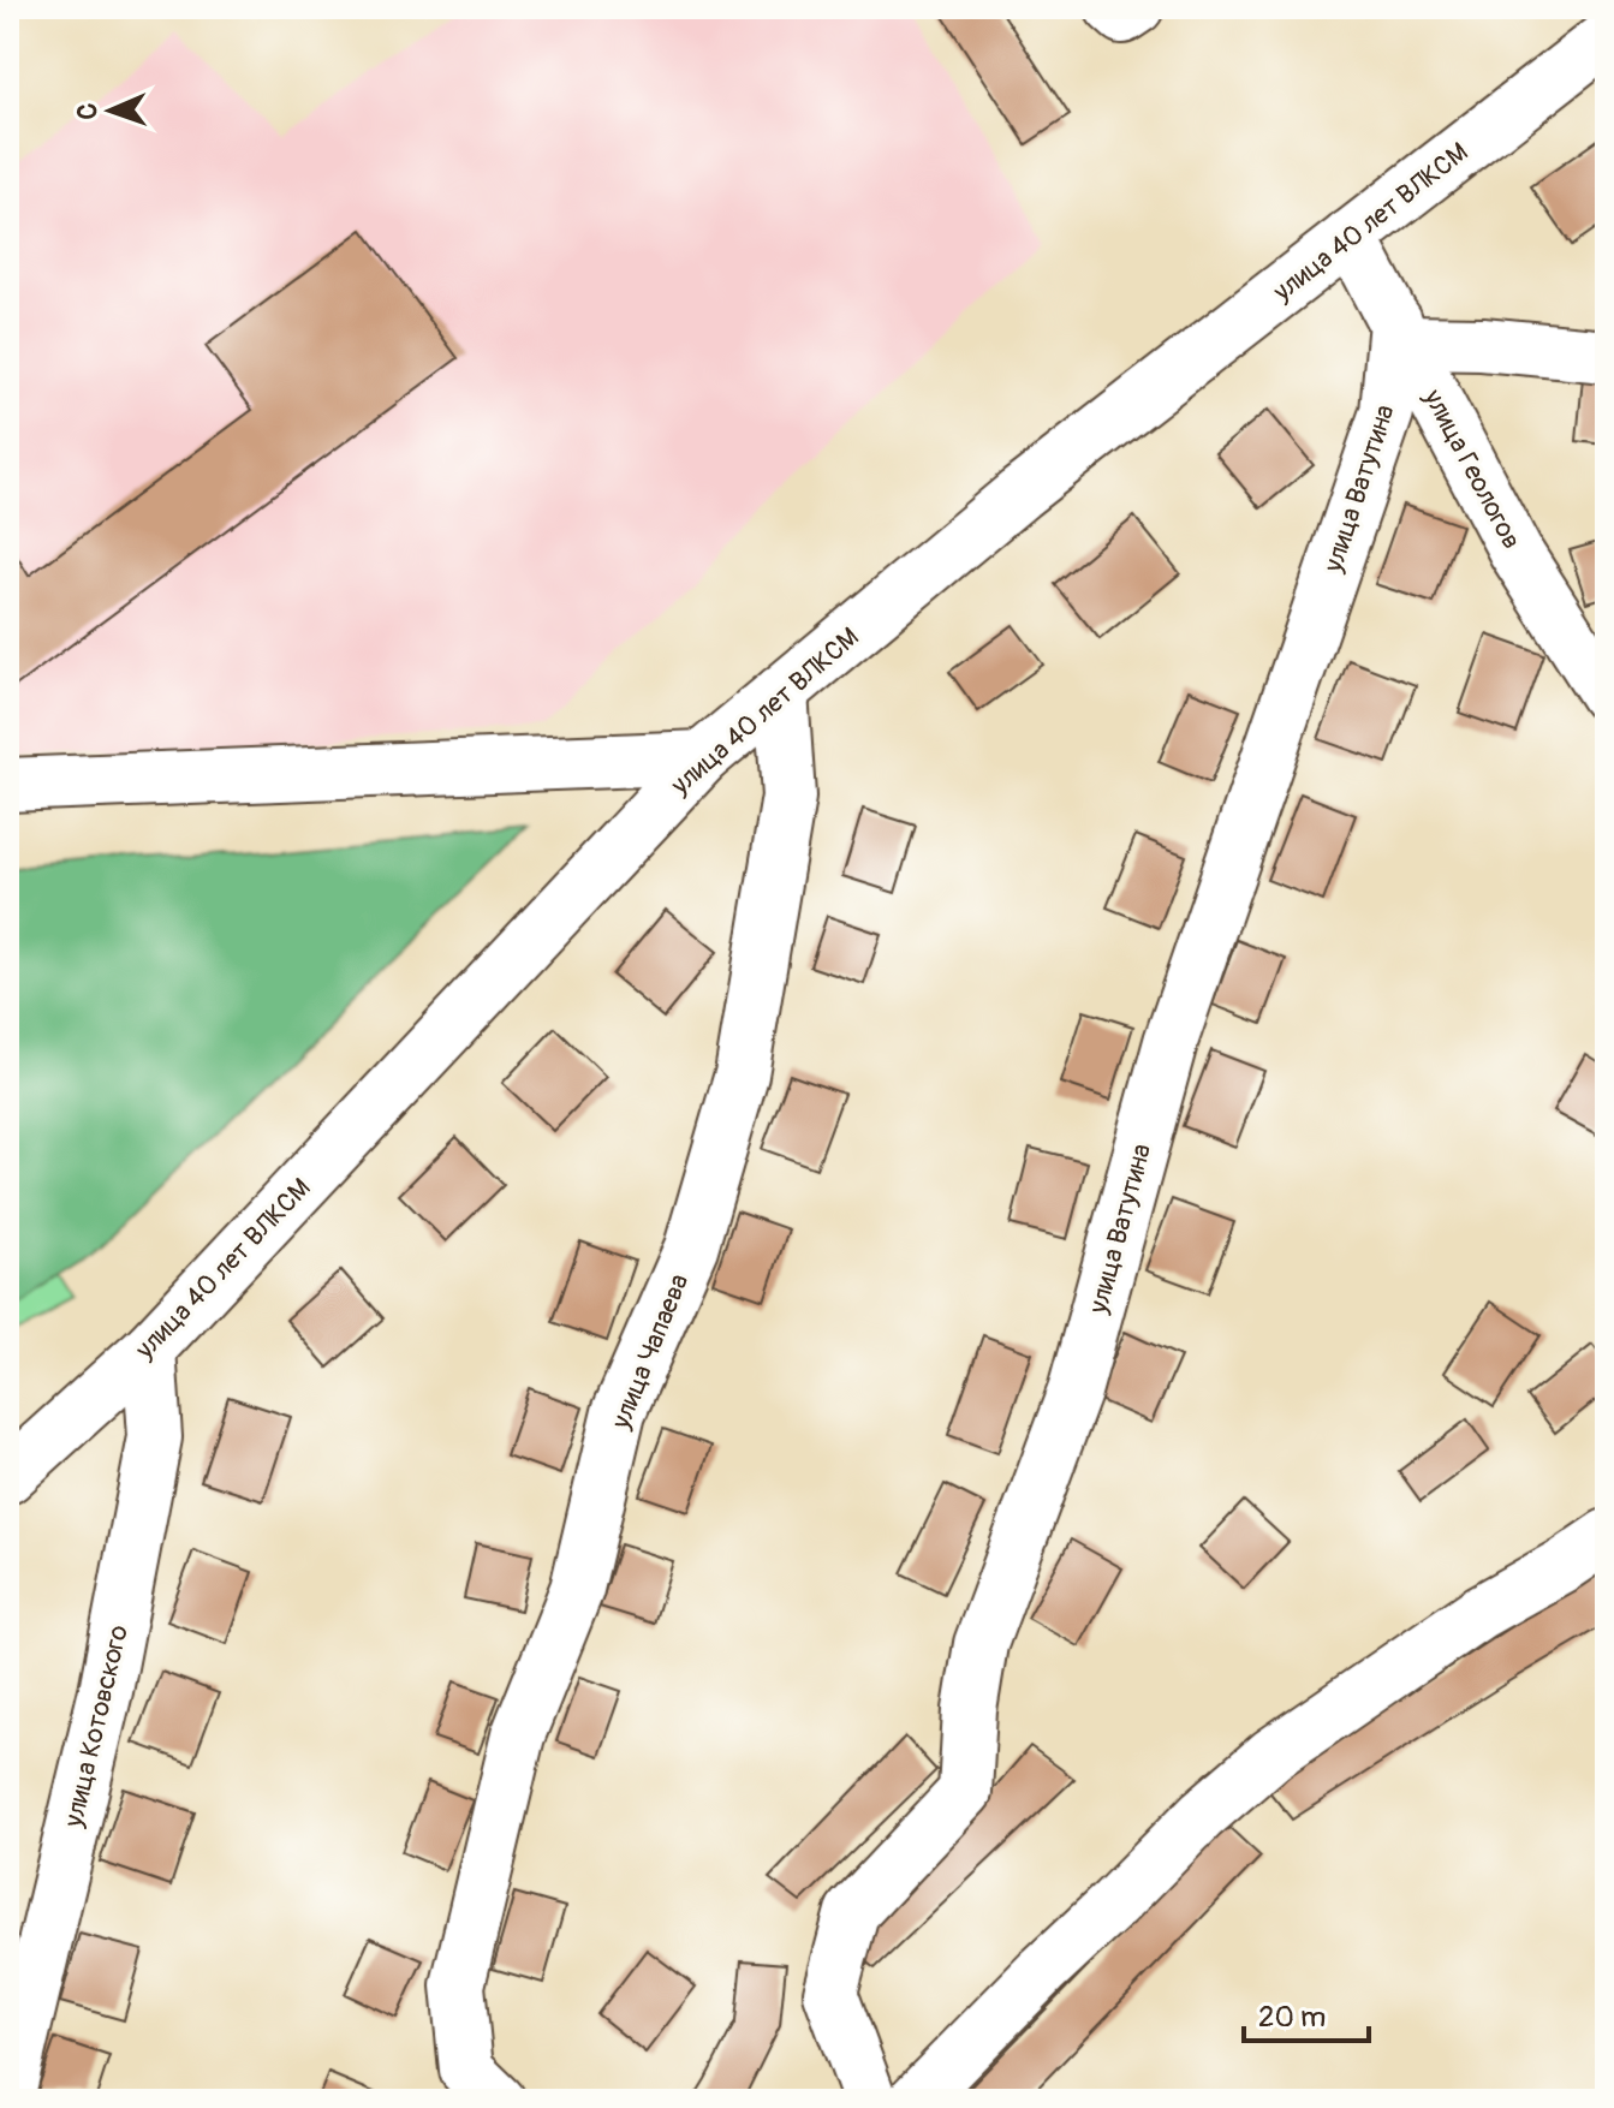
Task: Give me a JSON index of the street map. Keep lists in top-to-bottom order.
{
  "streets": {
    "street": [
      "улица 40 лет ВЛКСМ",
      "улица Геологов",
      "улица Ватутина",
      "улица Чапаева",
      "улица Котовского"
    ]
  },
  "crossings": [
    ["улица 40 лет ВЛКСМ", "улица Геологов"],
    ["улица 40 лет ВЛКСМ", "улица Чапаева"],
    ["улица 40 лет ВЛКСМ", "улица Котовского"],
    ["улица Геологов", "улица Ватутина"]
  ],
  "scale_bar": "20 m",
  "north": "left"
}
